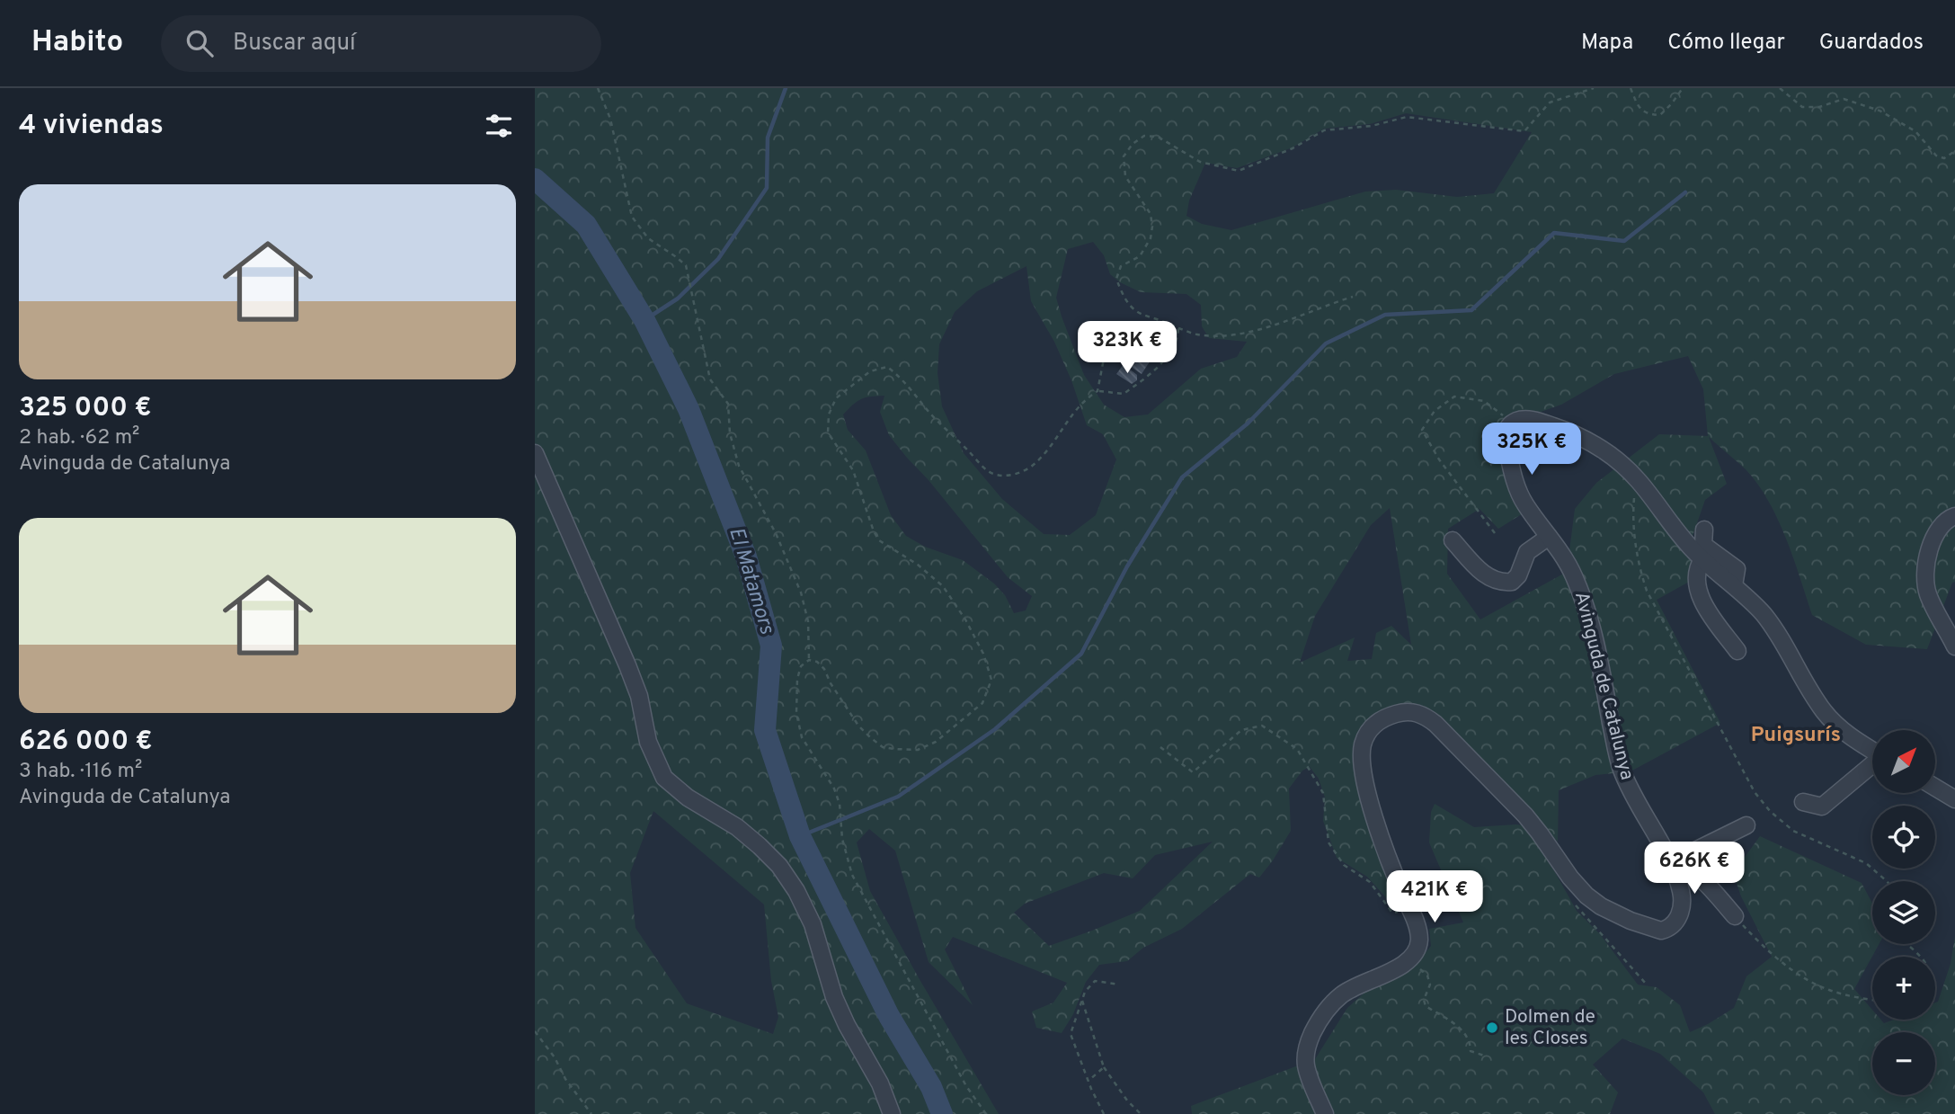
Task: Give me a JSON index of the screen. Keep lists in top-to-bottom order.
{
  "streets": {
    "street": ["Avinguda de Catalunya"]
  },
  "districts": ["Puigsurís"],
  "water": ["El Matamors"],
  "places": ["Dolmen de les Closes"],
  "north": "top right",
  "page": {
    "header": "Habito",
    "search": "Buscar aquí",
    "nav": ["Mapa", "Cómo llegar", "Guardados"],
    "heading": "4 viviendas",
    "list": [
      {
        "name": "325 000 €",
        "note": "2 hab. · 62 m² · Avinguda de Catalunya"
      },
      {
        "name": "626 000 €",
        "note": "3 hab. · 116 m² · Avinguda de Catalunya"
      }
    ],
    "price": [
      "323K €",
      "325K €",
      "626K €",
      "421K €"
    ],
    "map_buttons": ["+", "−"]
  }
}
